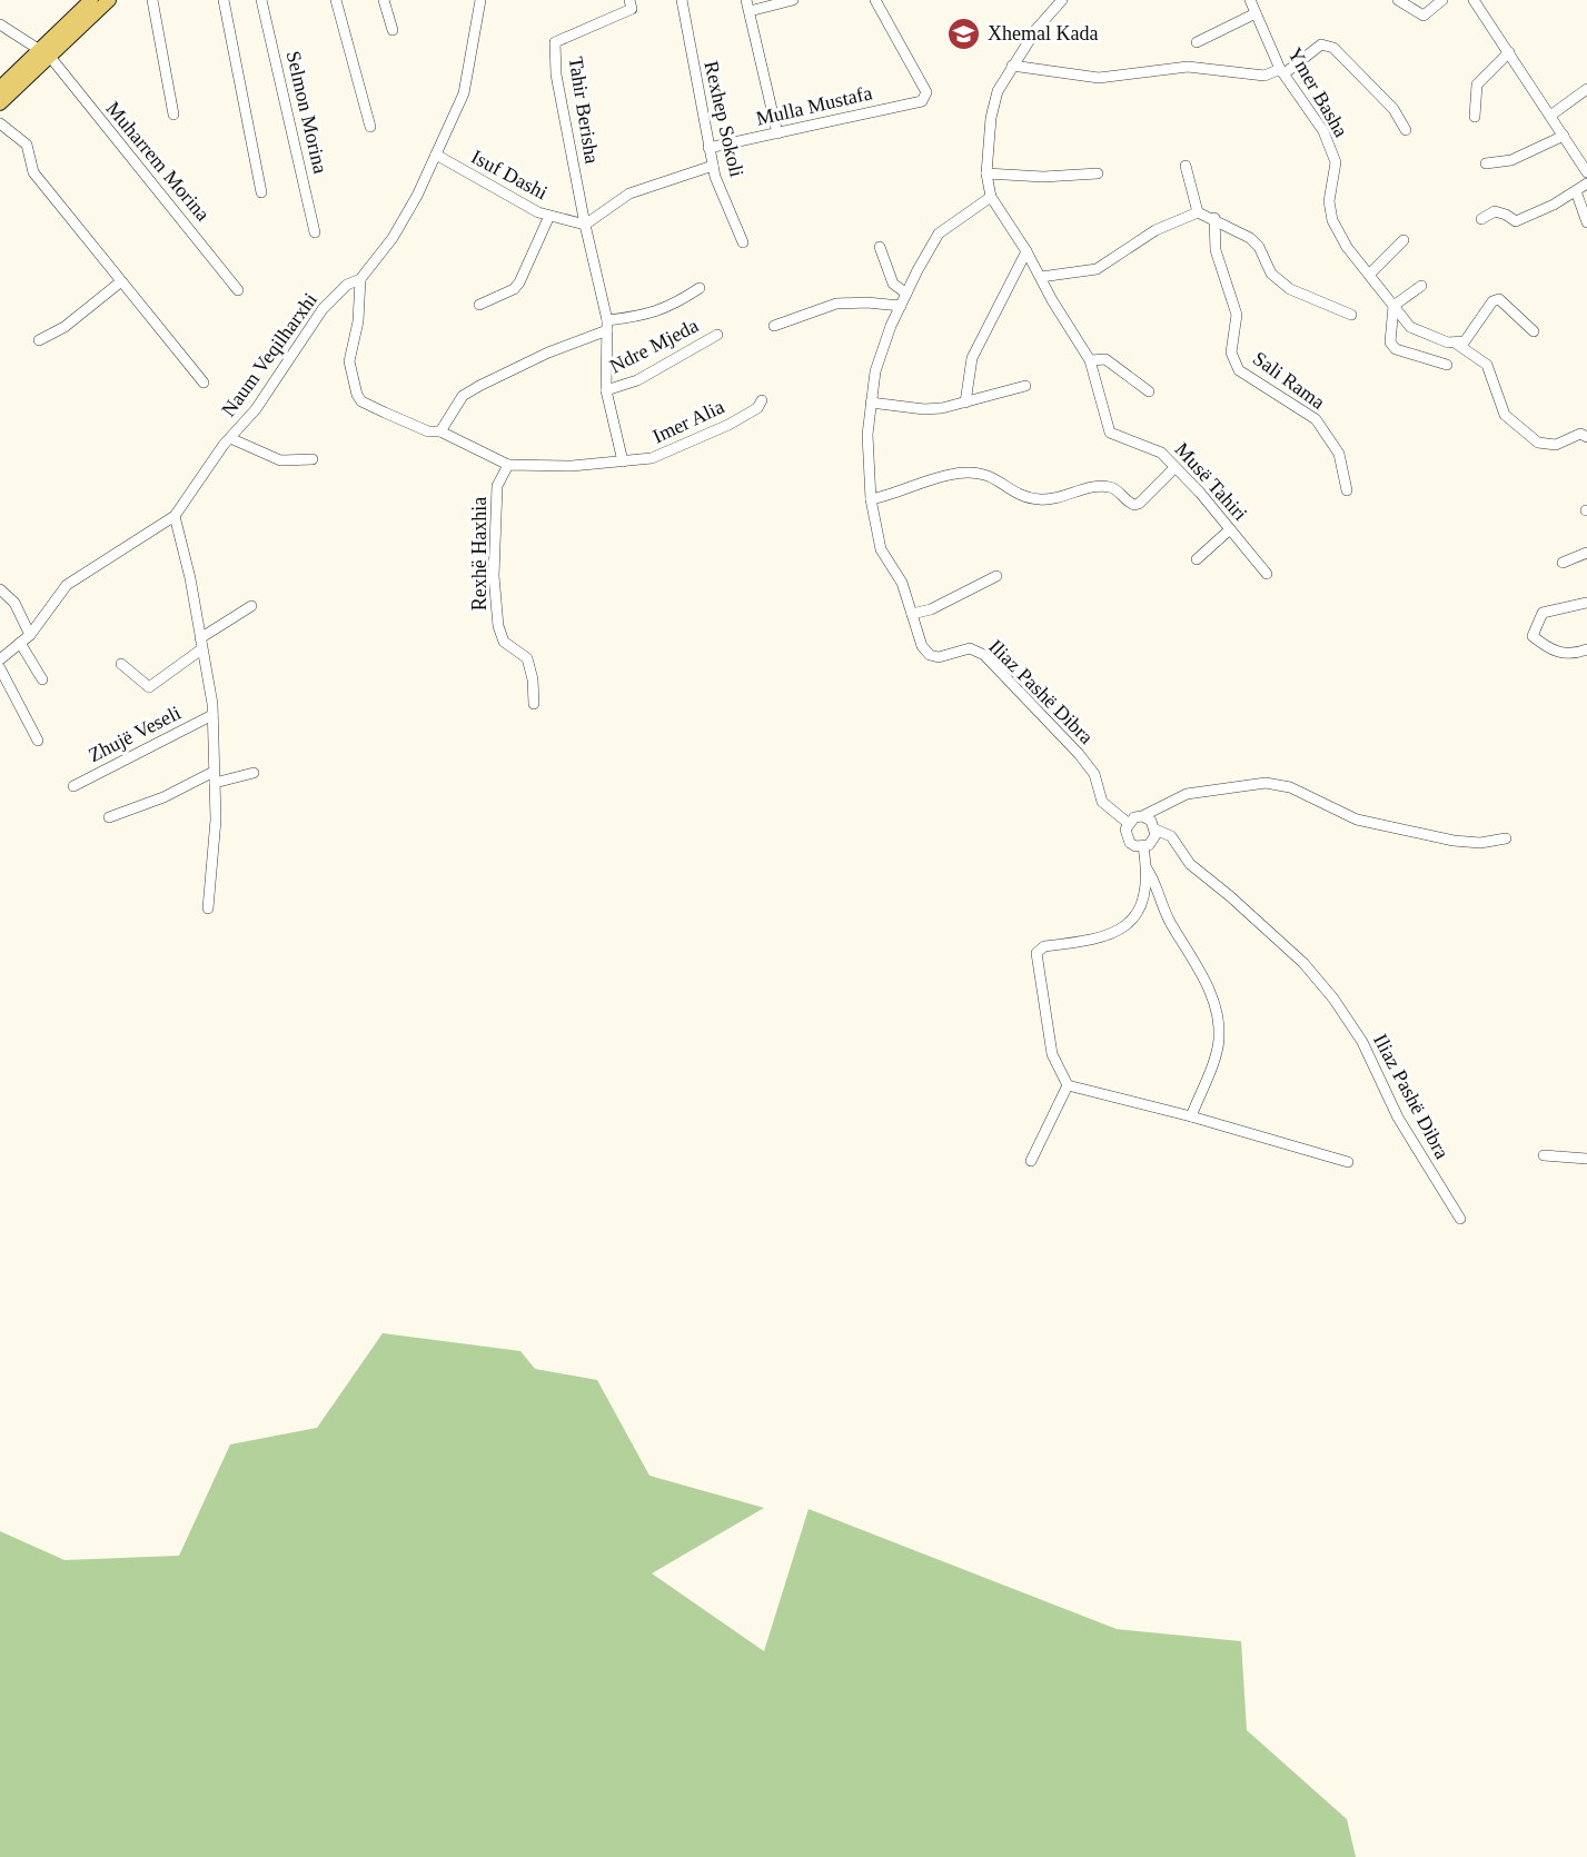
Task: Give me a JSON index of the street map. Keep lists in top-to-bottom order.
{
  "streets": {
    "street": [
      "Ymer Basha",
      "Mulla Mustafa",
      "Tahir Berisha",
      "Selmon Morina",
      "Rexhep Sokoli",
      "Muharrem Morina",
      "Isuf Dashi",
      "Ndre Mjeda",
      "Naum Veqilharxhi",
      "Sali Rama",
      "Imer Alia",
      "Musë Tahiri",
      "Rexhë Haxhia",
      "Iliaz Pashë Dibra",
      "Zhujë Veseli"
    ]
  },
  "crossings": [
    ["Mulla Mustafa", "Rexhep Sokoli"],
    ["Tahir Berisha", "Isuf Dashi"],
    ["Tahir Berisha", "Ndre Mjeda"],
    ["Tahir Berisha", "Imer Alia"],
    ["Isuf Dashi", "Naum Veqilharxhi"],
    ["Naum Veqilharxhi", "Zhujë Veseli"],
    ["Musë Tahiri", "Iliaz Pashë Dibra"]
  ],
  "places": {
    "school or university": ["Xhemal Kada"]
  }
}
